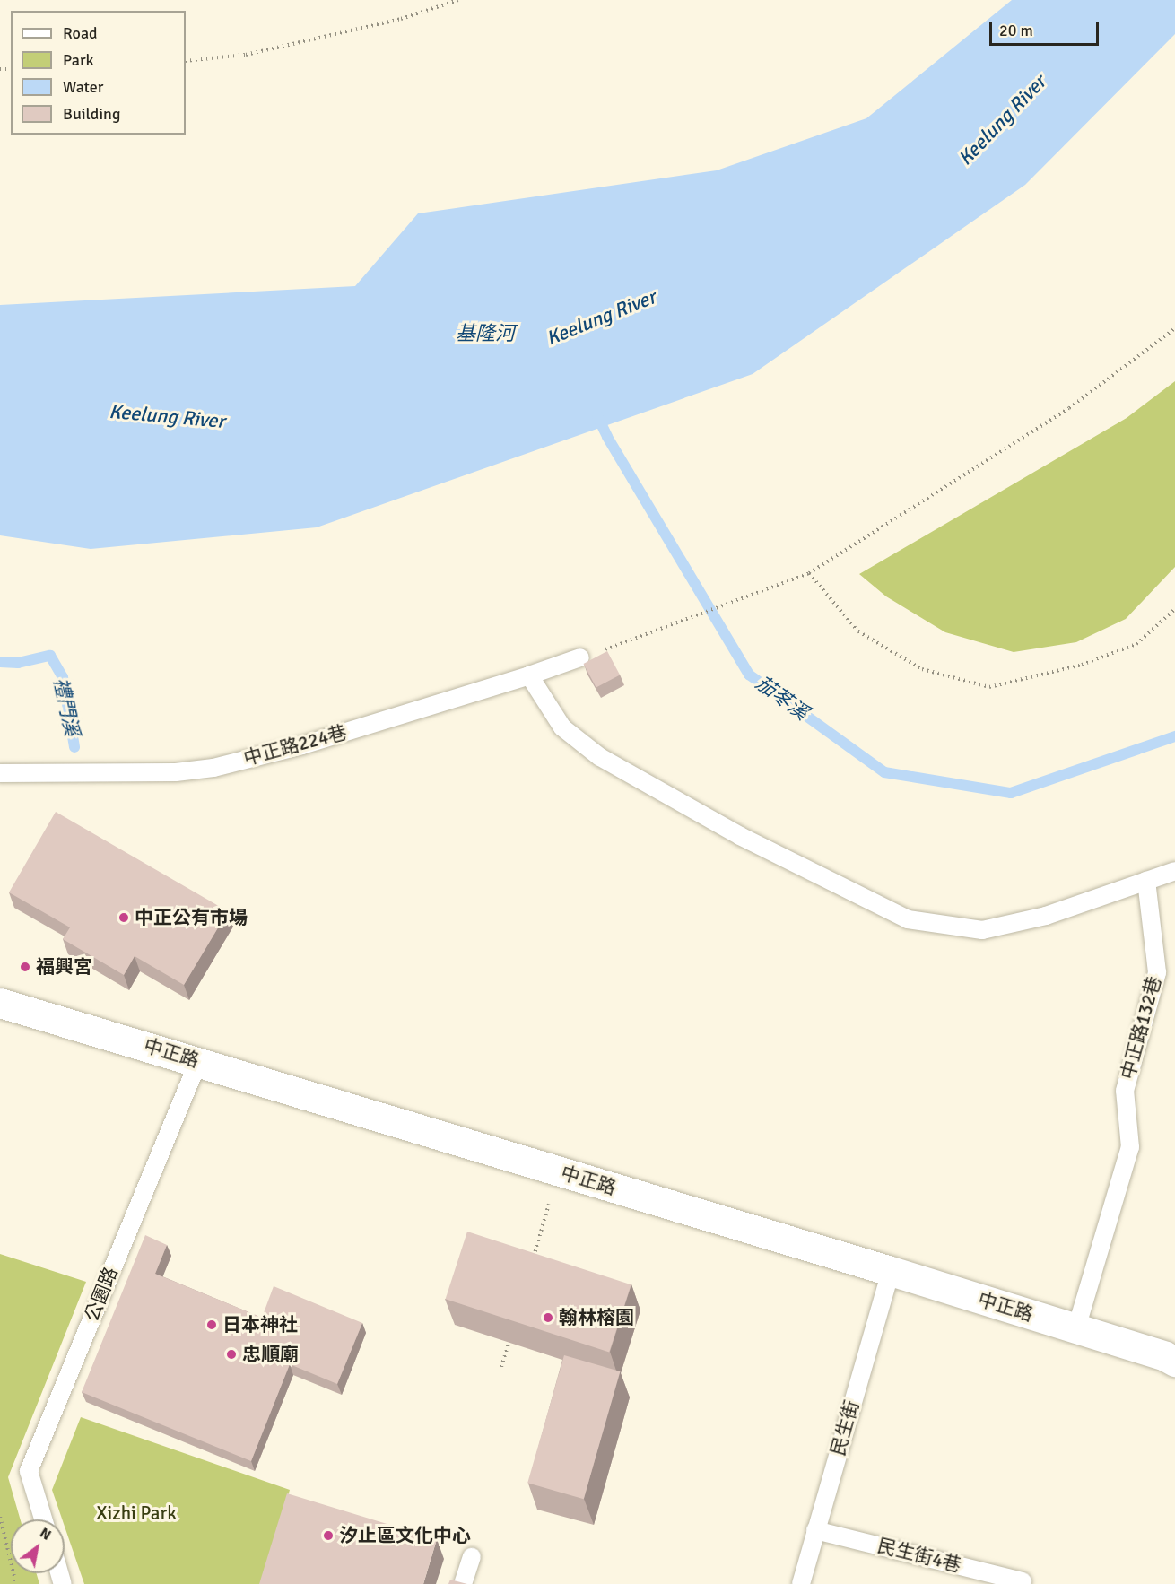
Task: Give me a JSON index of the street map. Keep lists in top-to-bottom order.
{
  "streets": {
    "street": ["中正路"],
    "lane": [
      "中正路224巷",
      "中正路132巷",
      "公園路",
      "民生街",
      "民生街4巷"
    ]
  },
  "crossings": [
    ["中正路132巷", "中正路"],
    ["中正路", "公園路"],
    ["中正路", "民生街"],
    ["民生街", "民生街4巷"]
  ],
  "water": [
    "Keelung River",
    "基隆河",
    "茄苳溪",
    "禮門溪"
  ],
  "parks": ["Xizhi Park"],
  "places": [
    "中正公有市場",
    "福興宮",
    "翰林榕園",
    "日本神社",
    "忠順廟",
    "汐止區文化中心"
  ],
  "legend": [
    "Road",
    "Park",
    "Water",
    "Building"
  ],
  "scale_bar": "20 m",
  "north": "top right"
}
